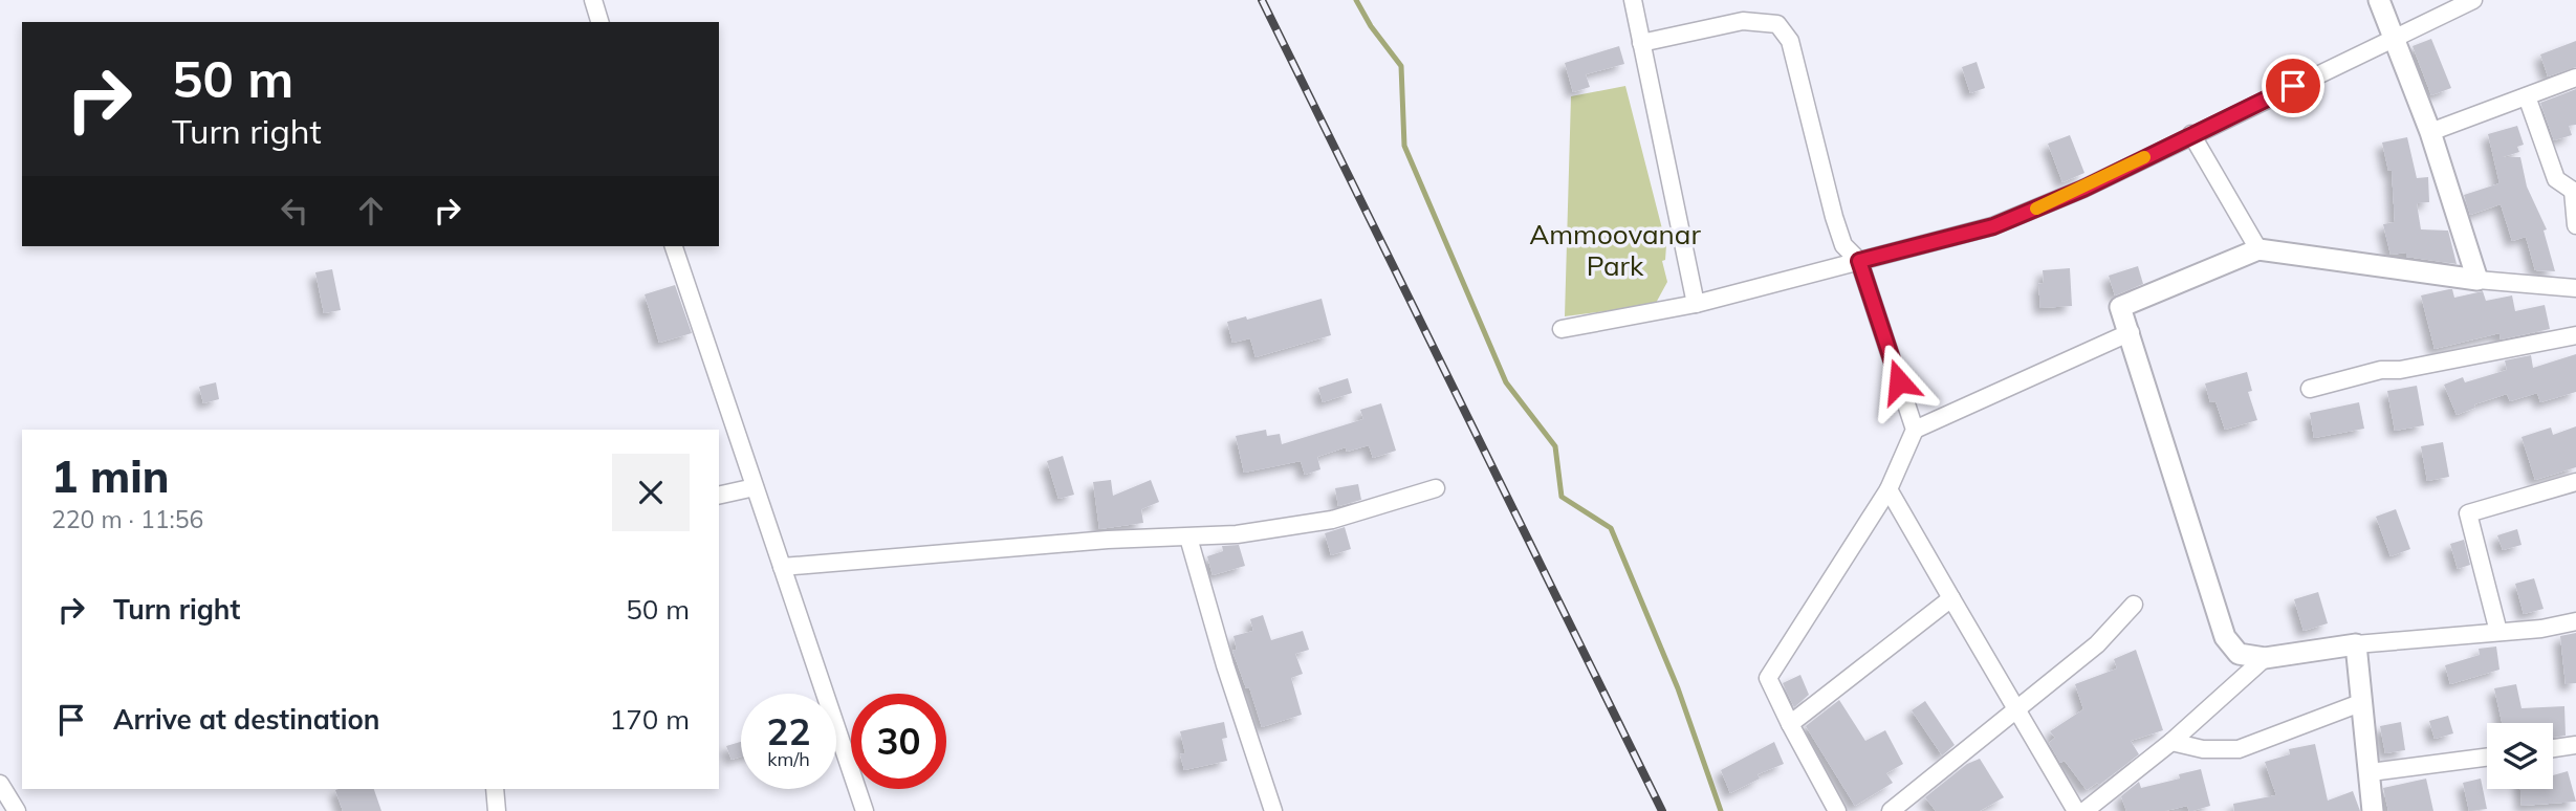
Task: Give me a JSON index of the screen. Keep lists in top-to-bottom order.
{
  "parks": ["Ammoovanar Park"],
  "page": {
    "turn": ["50 m", "Turn right"],
    "heading": ["1 min", "220 m · 11:56"],
    "list": [
      {
        "name": "Turn right",
        "value": "50 m"
      },
      {
        "name": "Arrive at destination",
        "value": "170 m"
      }
    ],
    "speed": "22 km/h",
    "limit": "30"
  }
}
